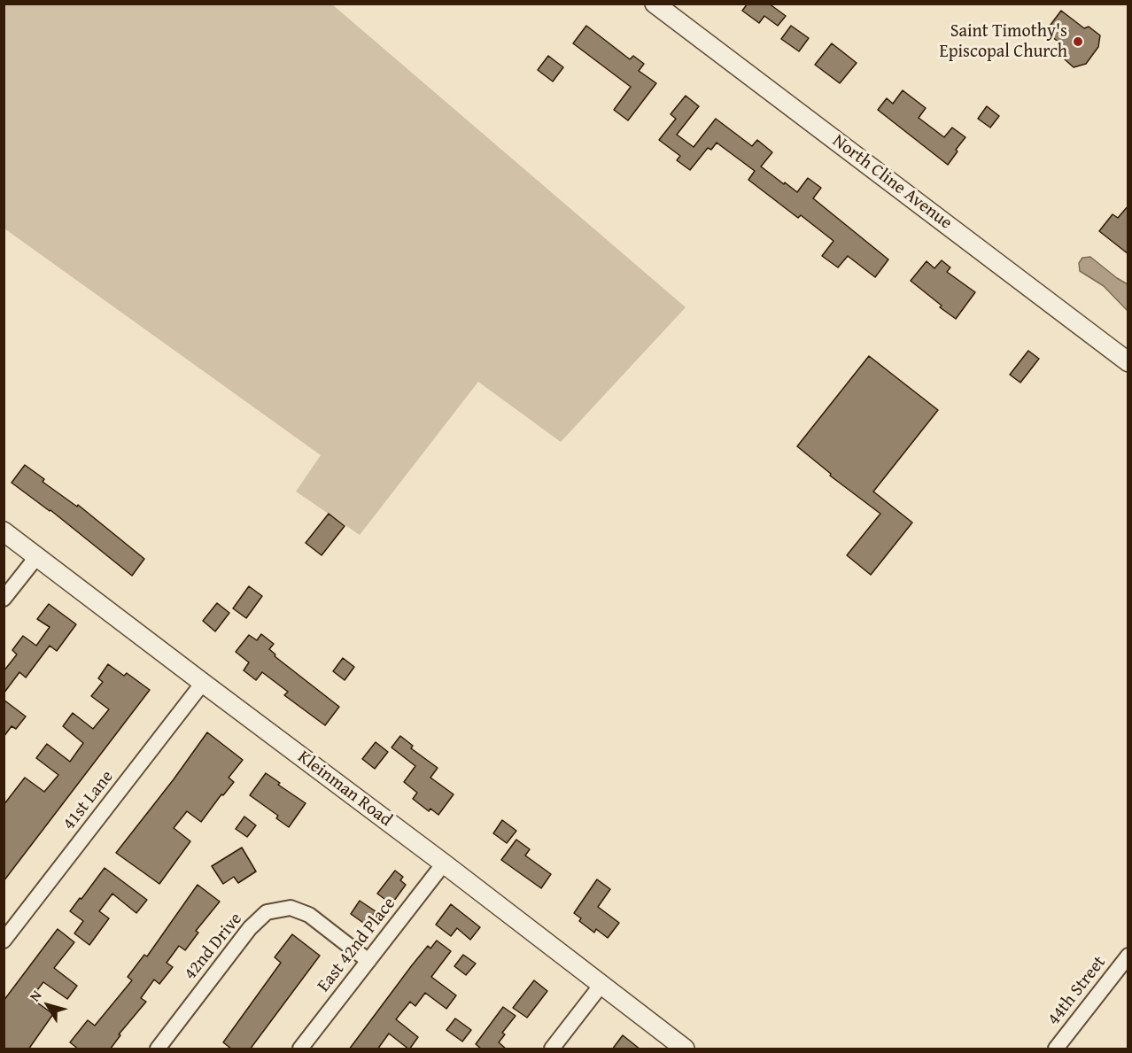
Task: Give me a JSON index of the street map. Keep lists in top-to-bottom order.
{
  "streets": {
    "street": [
      "North Cline Avenue",
      "Kleinman Road",
      "41st Lane",
      "East 42nd Place",
      "42nd Drive",
      "44th Street"
    ]
  },
  "crossings": [
    ["Kleinman Road", "41st Lane"],
    ["Kleinman Road", "East 42nd Place"],
    ["East 42nd Place", "42nd Drive"]
  ],
  "places": ["Saint Timothy's Episcopal Church"],
  "north": "top left"
}
